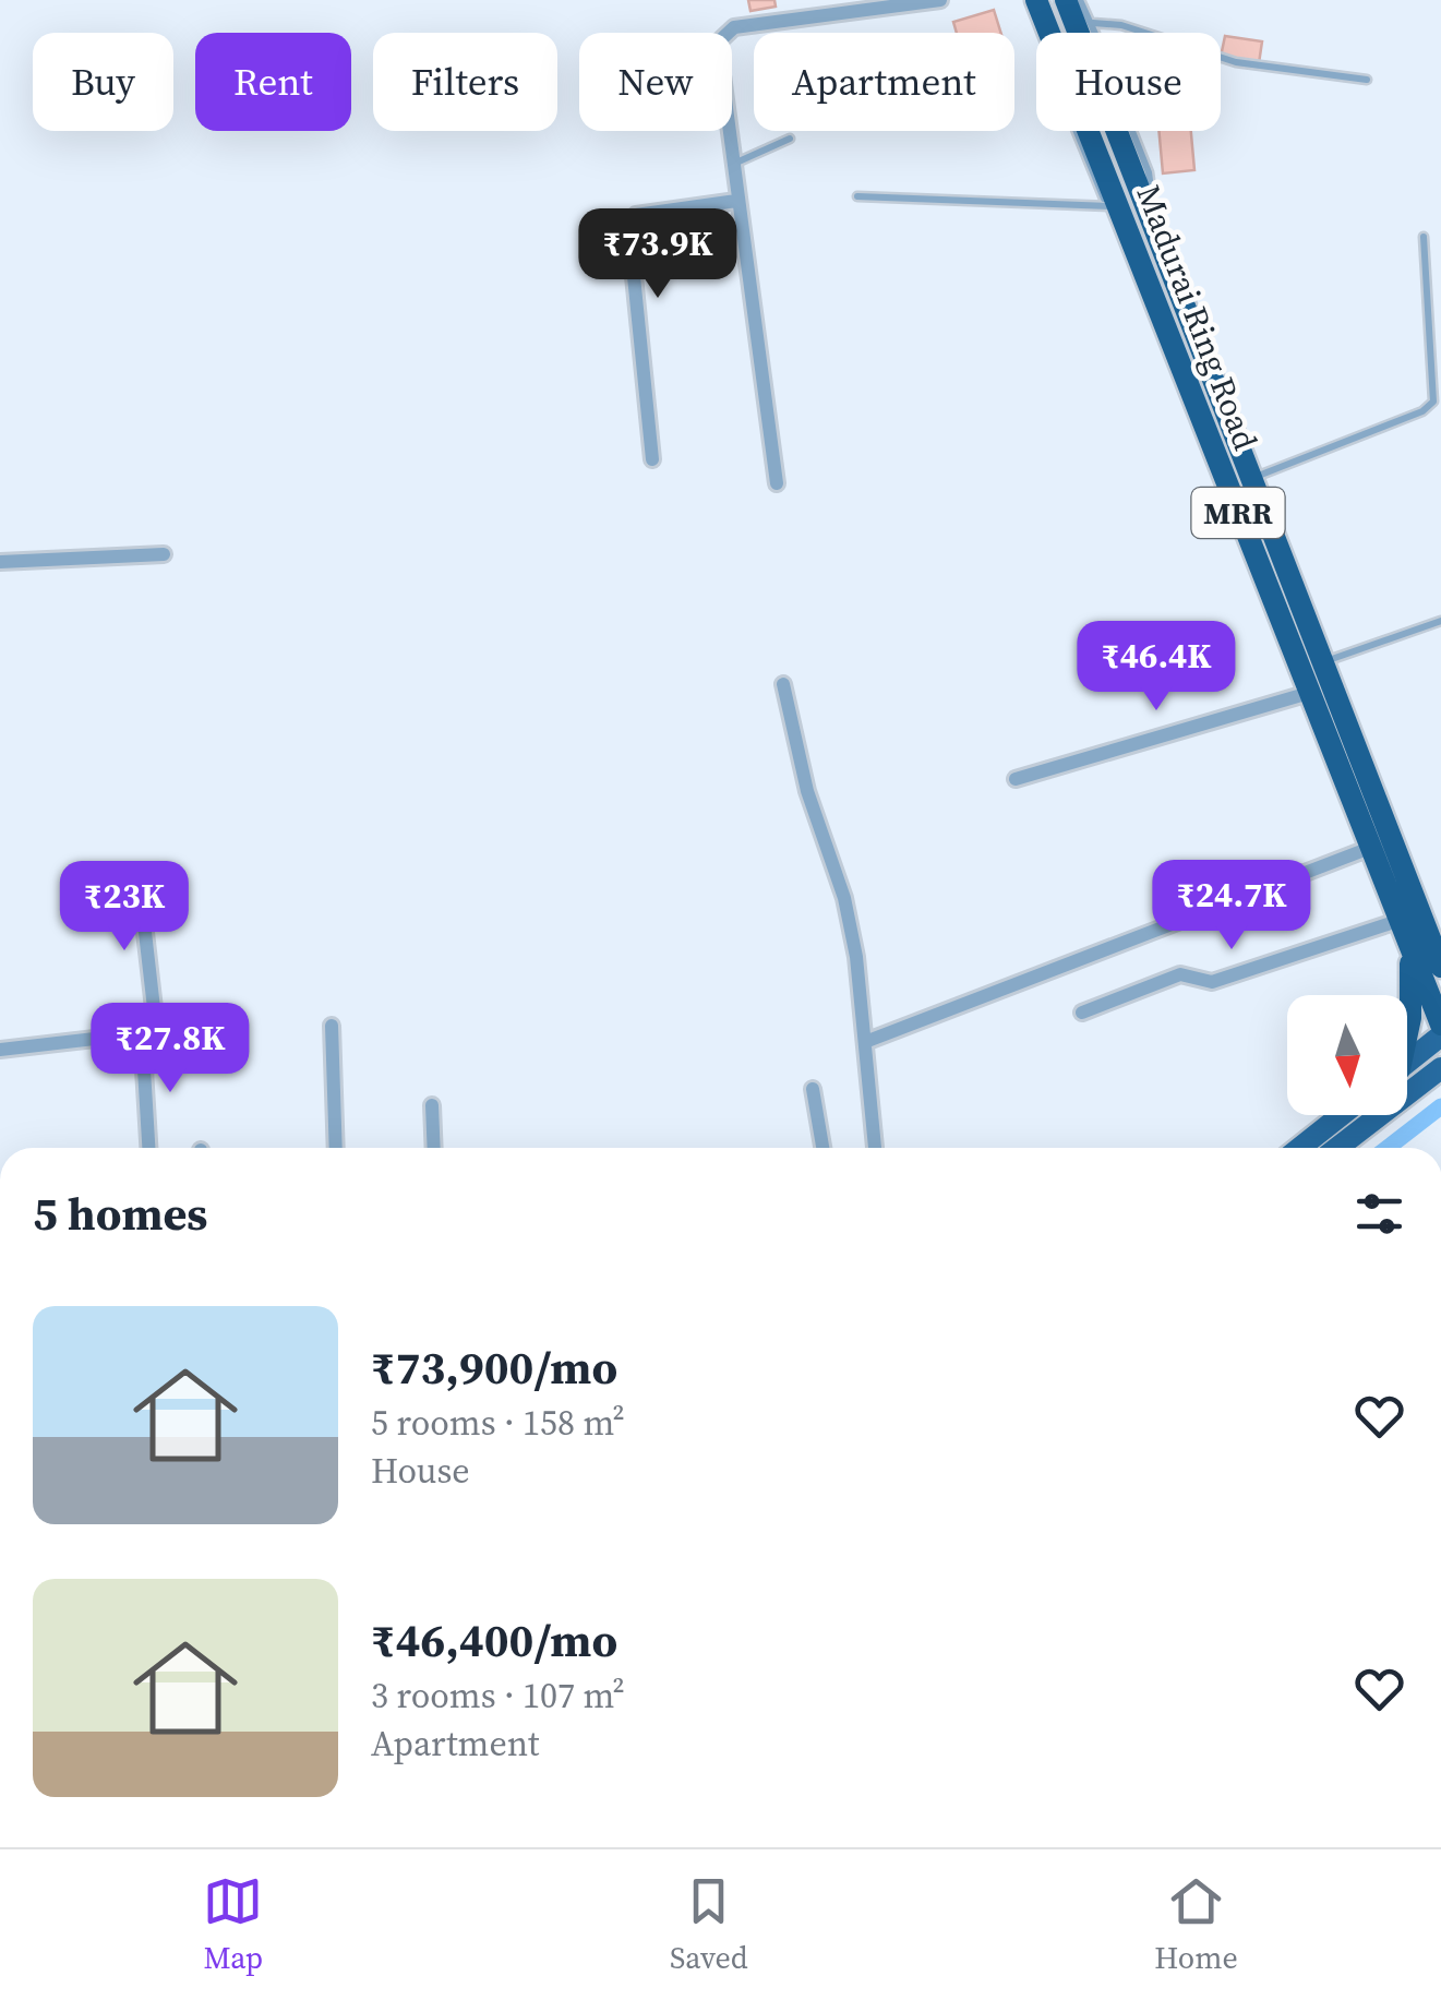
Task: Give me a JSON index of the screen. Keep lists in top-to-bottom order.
{
  "streets": {
    "highway": ["Madurai Ring Road", "MRR"]
  },
  "north": "bottom",
  "page": {
    "chip": [
      "Buy",
      "Rent",
      "Filters",
      "New",
      "Apartment",
      "House"
    ],
    "price": [
      "₹73.9K",
      "₹46.4K",
      "₹24.7K",
      "₹23K",
      "₹27.8K"
    ],
    "heading": "5 homes",
    "list": [
      {
        "name": "₹73,900/mo",
        "note": "5 rooms · 158 m² · House"
      },
      {
        "name": "₹46,400/mo",
        "note": "3 rooms · 107 m² · Apartment"
      }
    ],
    "tabs": ["Map", "Saved", "Home"]
  }
}
